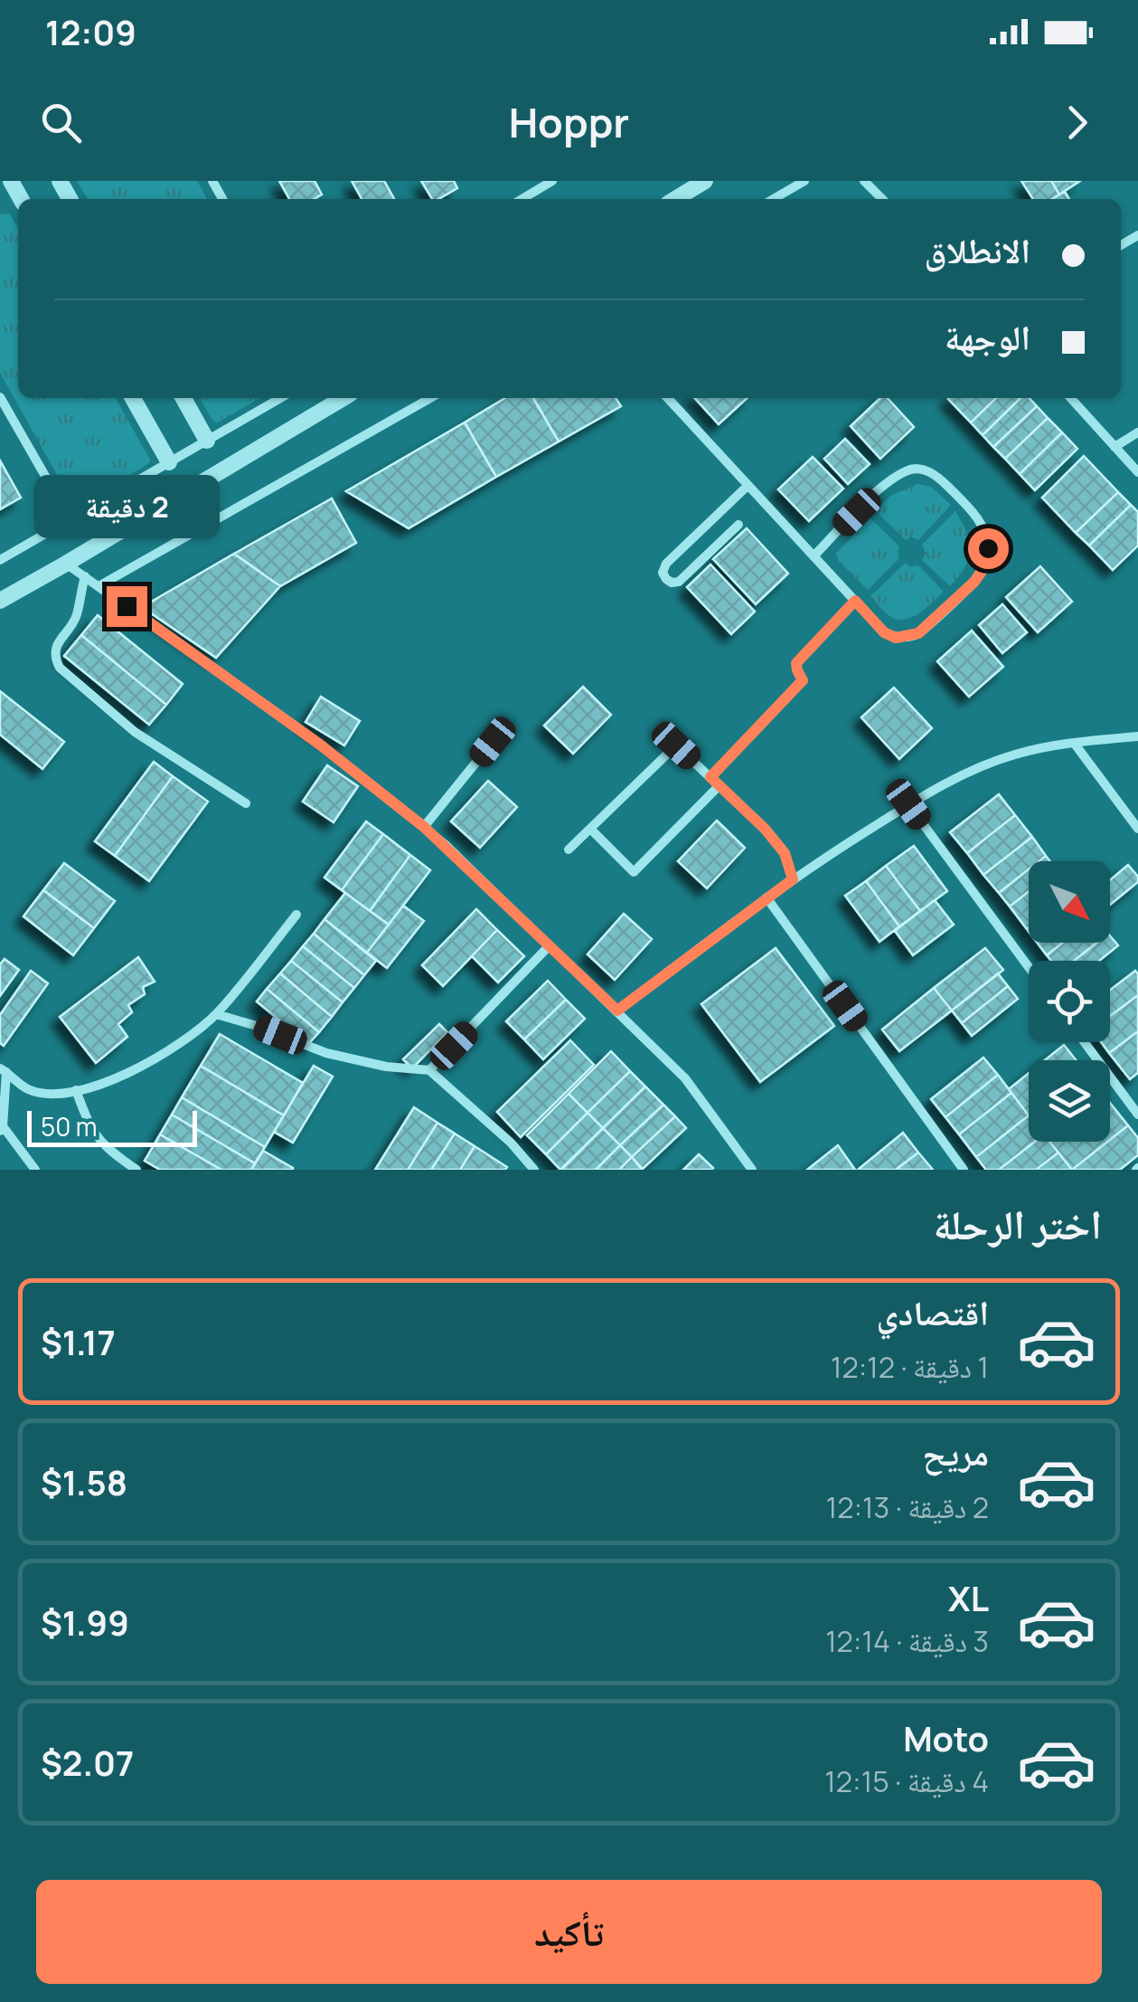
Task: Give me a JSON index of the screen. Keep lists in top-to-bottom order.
{
  "scale_bar": "50 m",
  "north": "bottom right",
  "page": {
    "status": "12:09",
    "header": "Hoppr",
    "banner": ["الانطلاق", "الوجهة"],
    "bubble": "2 دقيقة",
    "scale": "50 m",
    "heading": "اختر الرحلة",
    "list": [
      {
        "name": "اقتصادي",
        "note": "1 دقيقة · 12:12",
        "value": "$1.17"
      },
      {
        "name": "مريح",
        "note": "2 دقيقة · 12:13",
        "value": "$1.58"
      },
      {
        "name": "XL",
        "note": "3 دقيقة · 12:14",
        "value": "$1.99"
      },
      {
        "name": "Moto",
        "note": "4 دقيقة · 12:15",
        "value": "$2.07"
      }
    ],
    "buttons": "تأكيد"
  }
}
